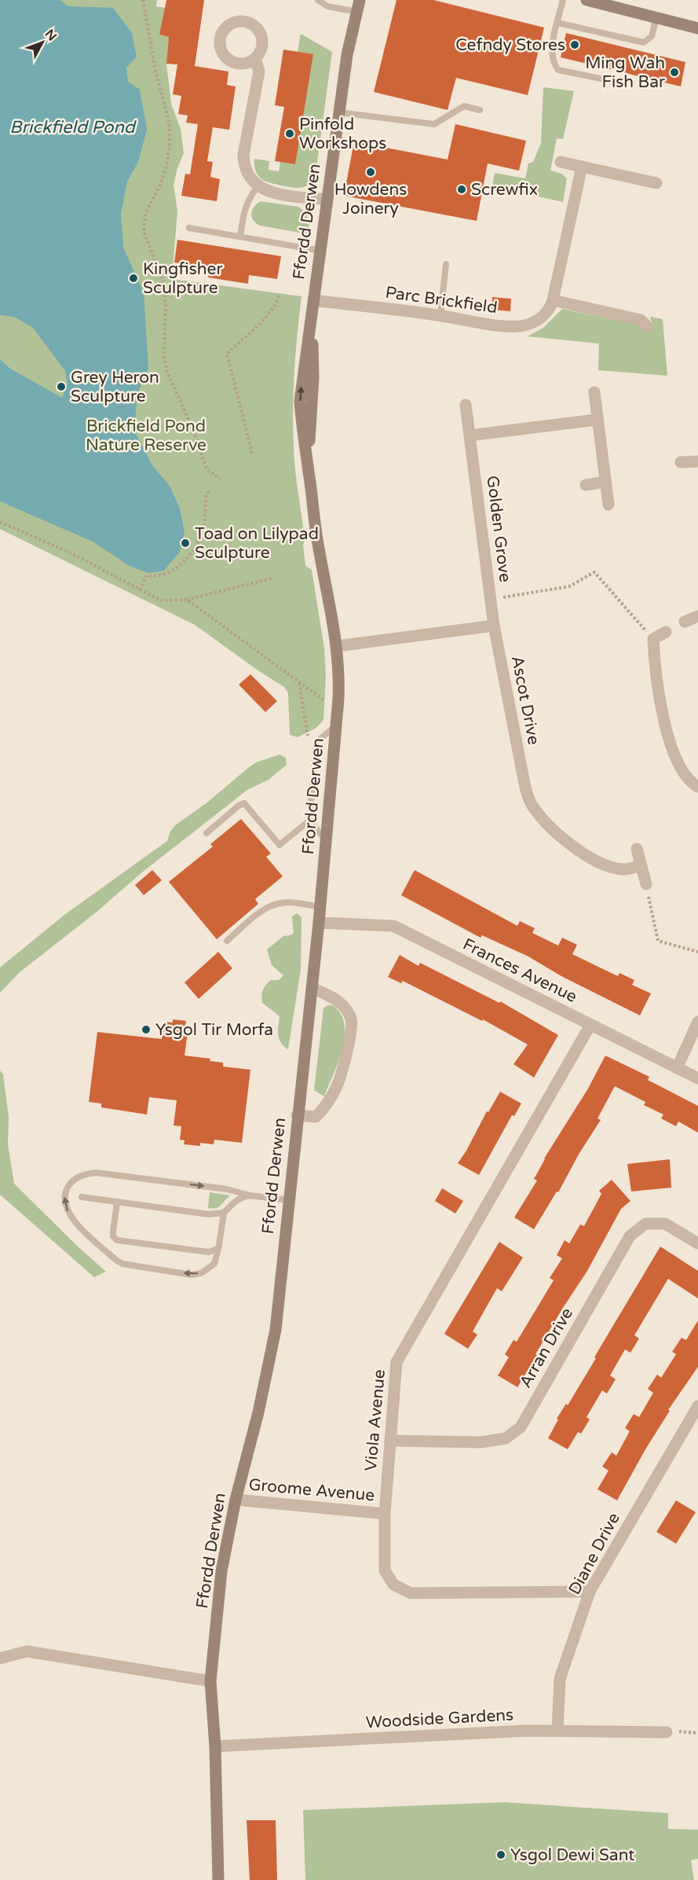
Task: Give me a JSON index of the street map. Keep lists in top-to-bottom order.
{
  "streets": {
    "street": [
      "Ffordd Derwen",
      "Parc Brickfield",
      "Golden Grove",
      "Ascot Drive",
      "Frances Avenue",
      "Arran Drive",
      "Viola Avenue",
      "Groome Avenue",
      "Diane Drive",
      "Woodside Gardens"
    ]
  },
  "crossings": [
    ["Ffordd Derwen", "Parc Brickfield"],
    ["Ffordd Derwen", "Frances Avenue"],
    ["Ffordd Derwen", "Groome Avenue"],
    ["Ffordd Derwen", "Woodside Gardens"],
    ["Golden Grove", "Ascot Drive"],
    ["Frances Avenue", "Viola Avenue"],
    ["Arran Drive", "Viola Avenue"],
    ["Viola Avenue", "Groome Avenue"],
    ["Viola Avenue", "Diane Drive"],
    ["Diane Drive", "Woodside Gardens"]
  ],
  "water": ["Brickfield Pond"],
  "parks": ["Brickfield Pond Nature Reserve"],
  "places": [
    "Cefndy Stores",
    "Ming Wah Fish Bar",
    "Pinfold Workshops",
    "Howdens Joinery",
    "Screwfix",
    "Kingfisher Sculpture",
    "Grey Heron Sculpture",
    "Toad on Lilypad Sculpture",
    "Ysgol Tir Morfa",
    "Ysgol Dewi Sant"
  ],
  "north": "top right"
}
